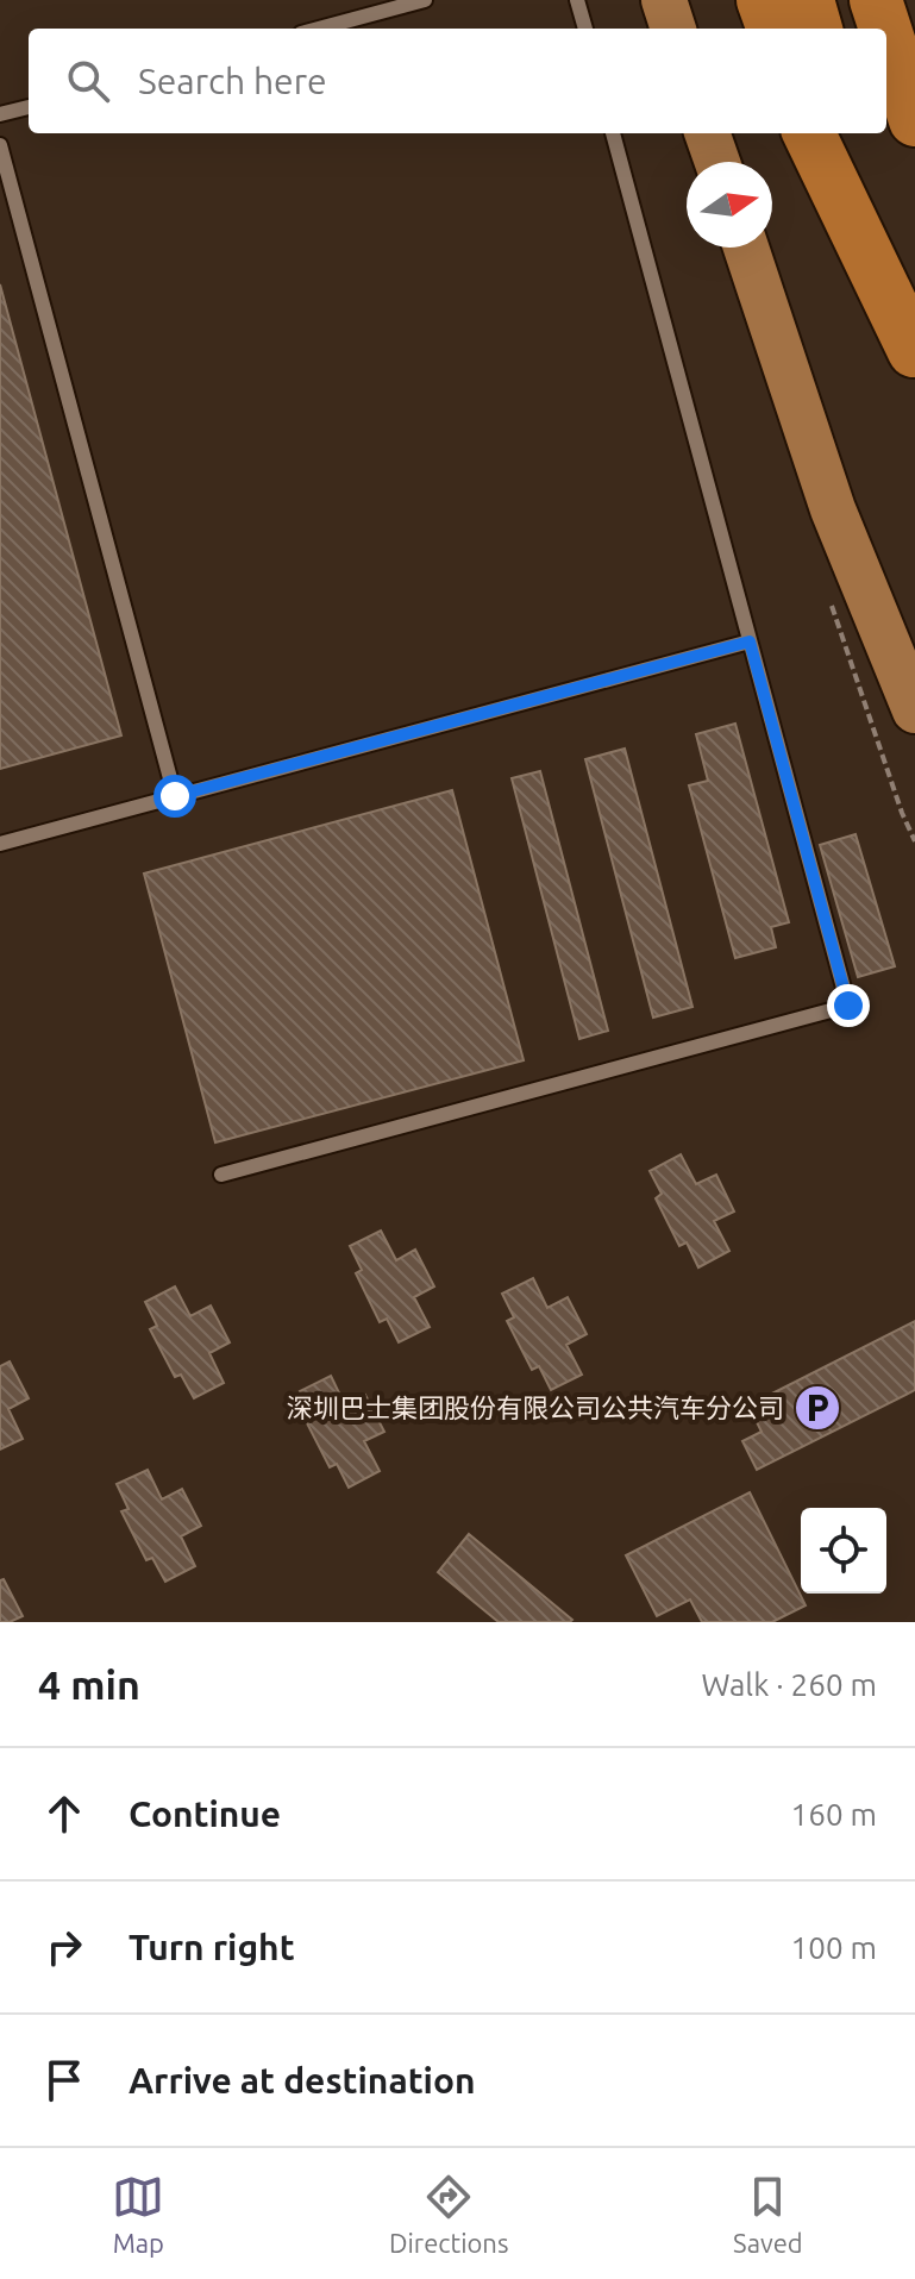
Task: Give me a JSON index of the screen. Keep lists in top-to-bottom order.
{
  "places": {
    "parking": ["深圳巴士集团股份有限公司公共汽车分公司"]
  },
  "north": "right",
  "page": {
    "search": "Search here",
    "heading": ["4 min", "Walk · 260 m"],
    "list": [
      ["Continue", "160 m"],
      ["Turn right", "100 m"],
      "Arrive at destination"
    ],
    "nav": ["Map", "Directions", "Saved"]
  }
}
